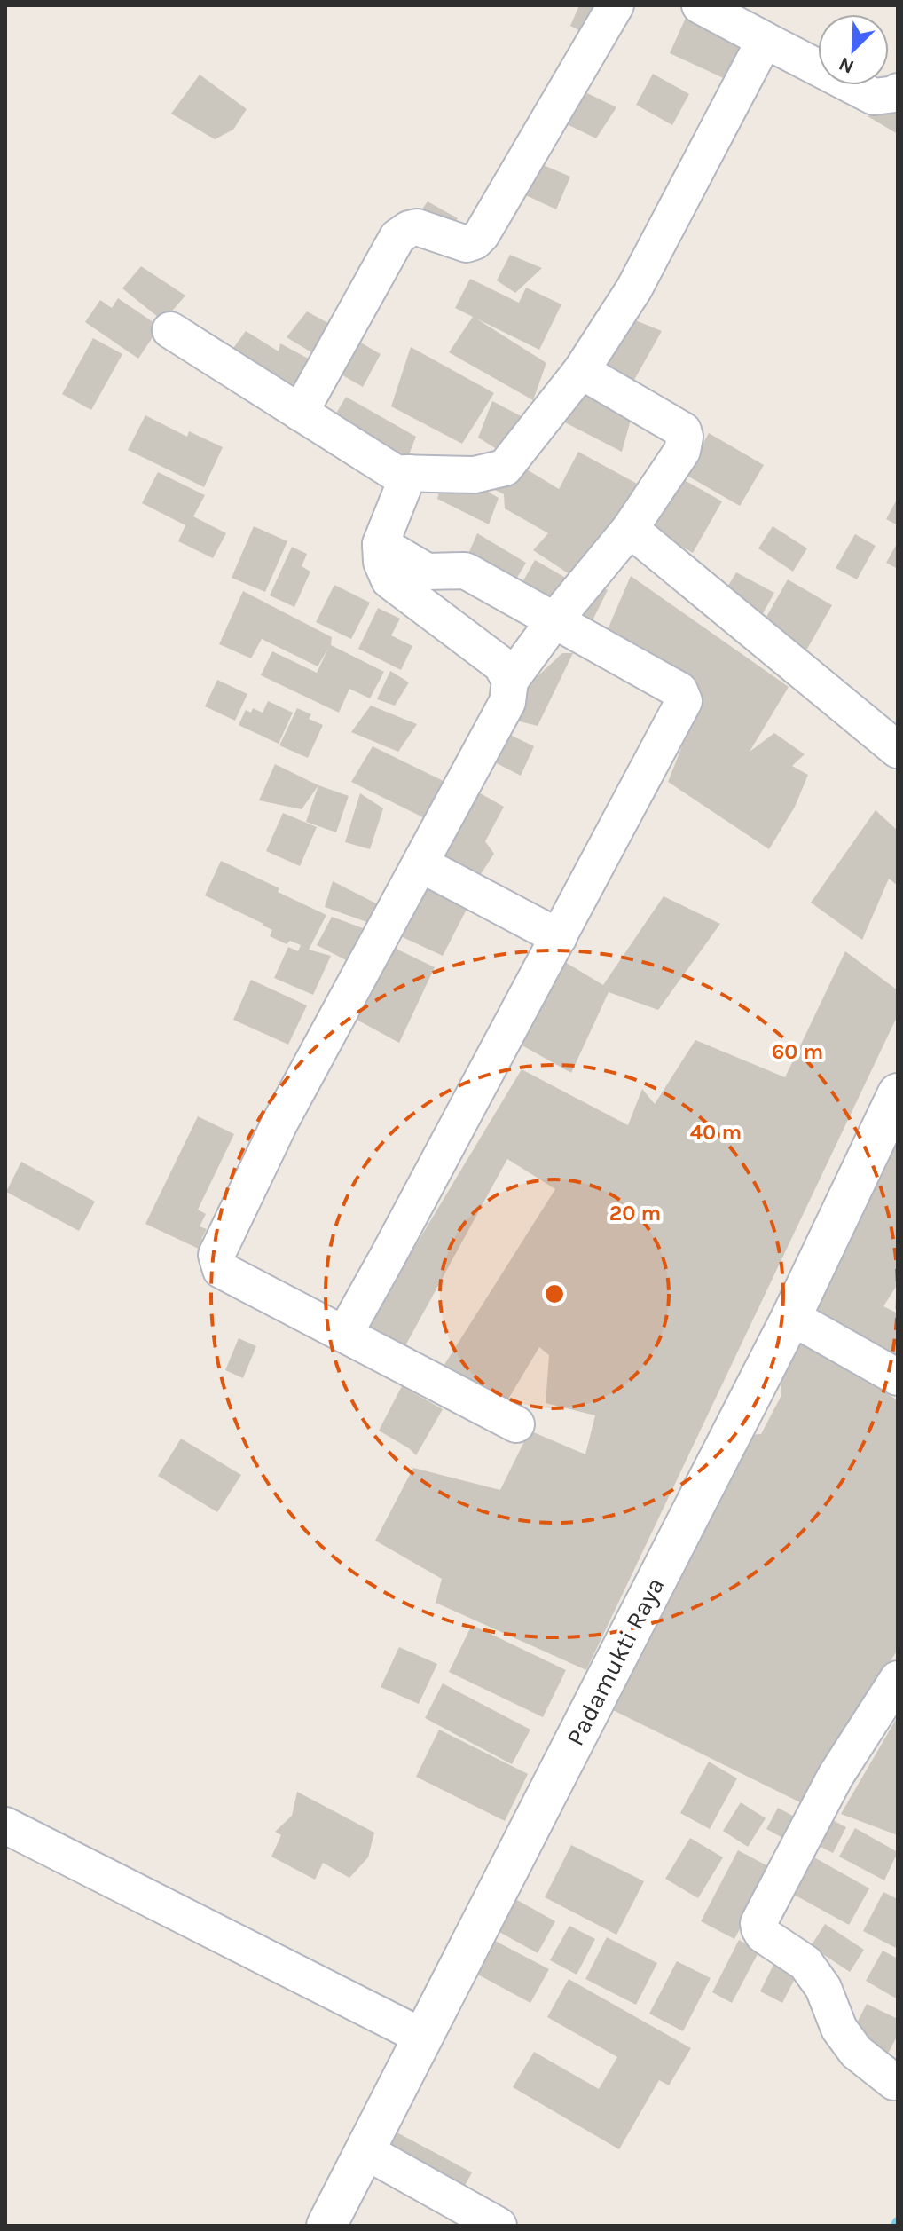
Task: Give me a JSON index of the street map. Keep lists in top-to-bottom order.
{
  "streets": {
    "street": ["Padamukti Raya"]
  },
  "north": "bottom left",
  "rings": ["60 m", "40 m", "20 m"]
}
